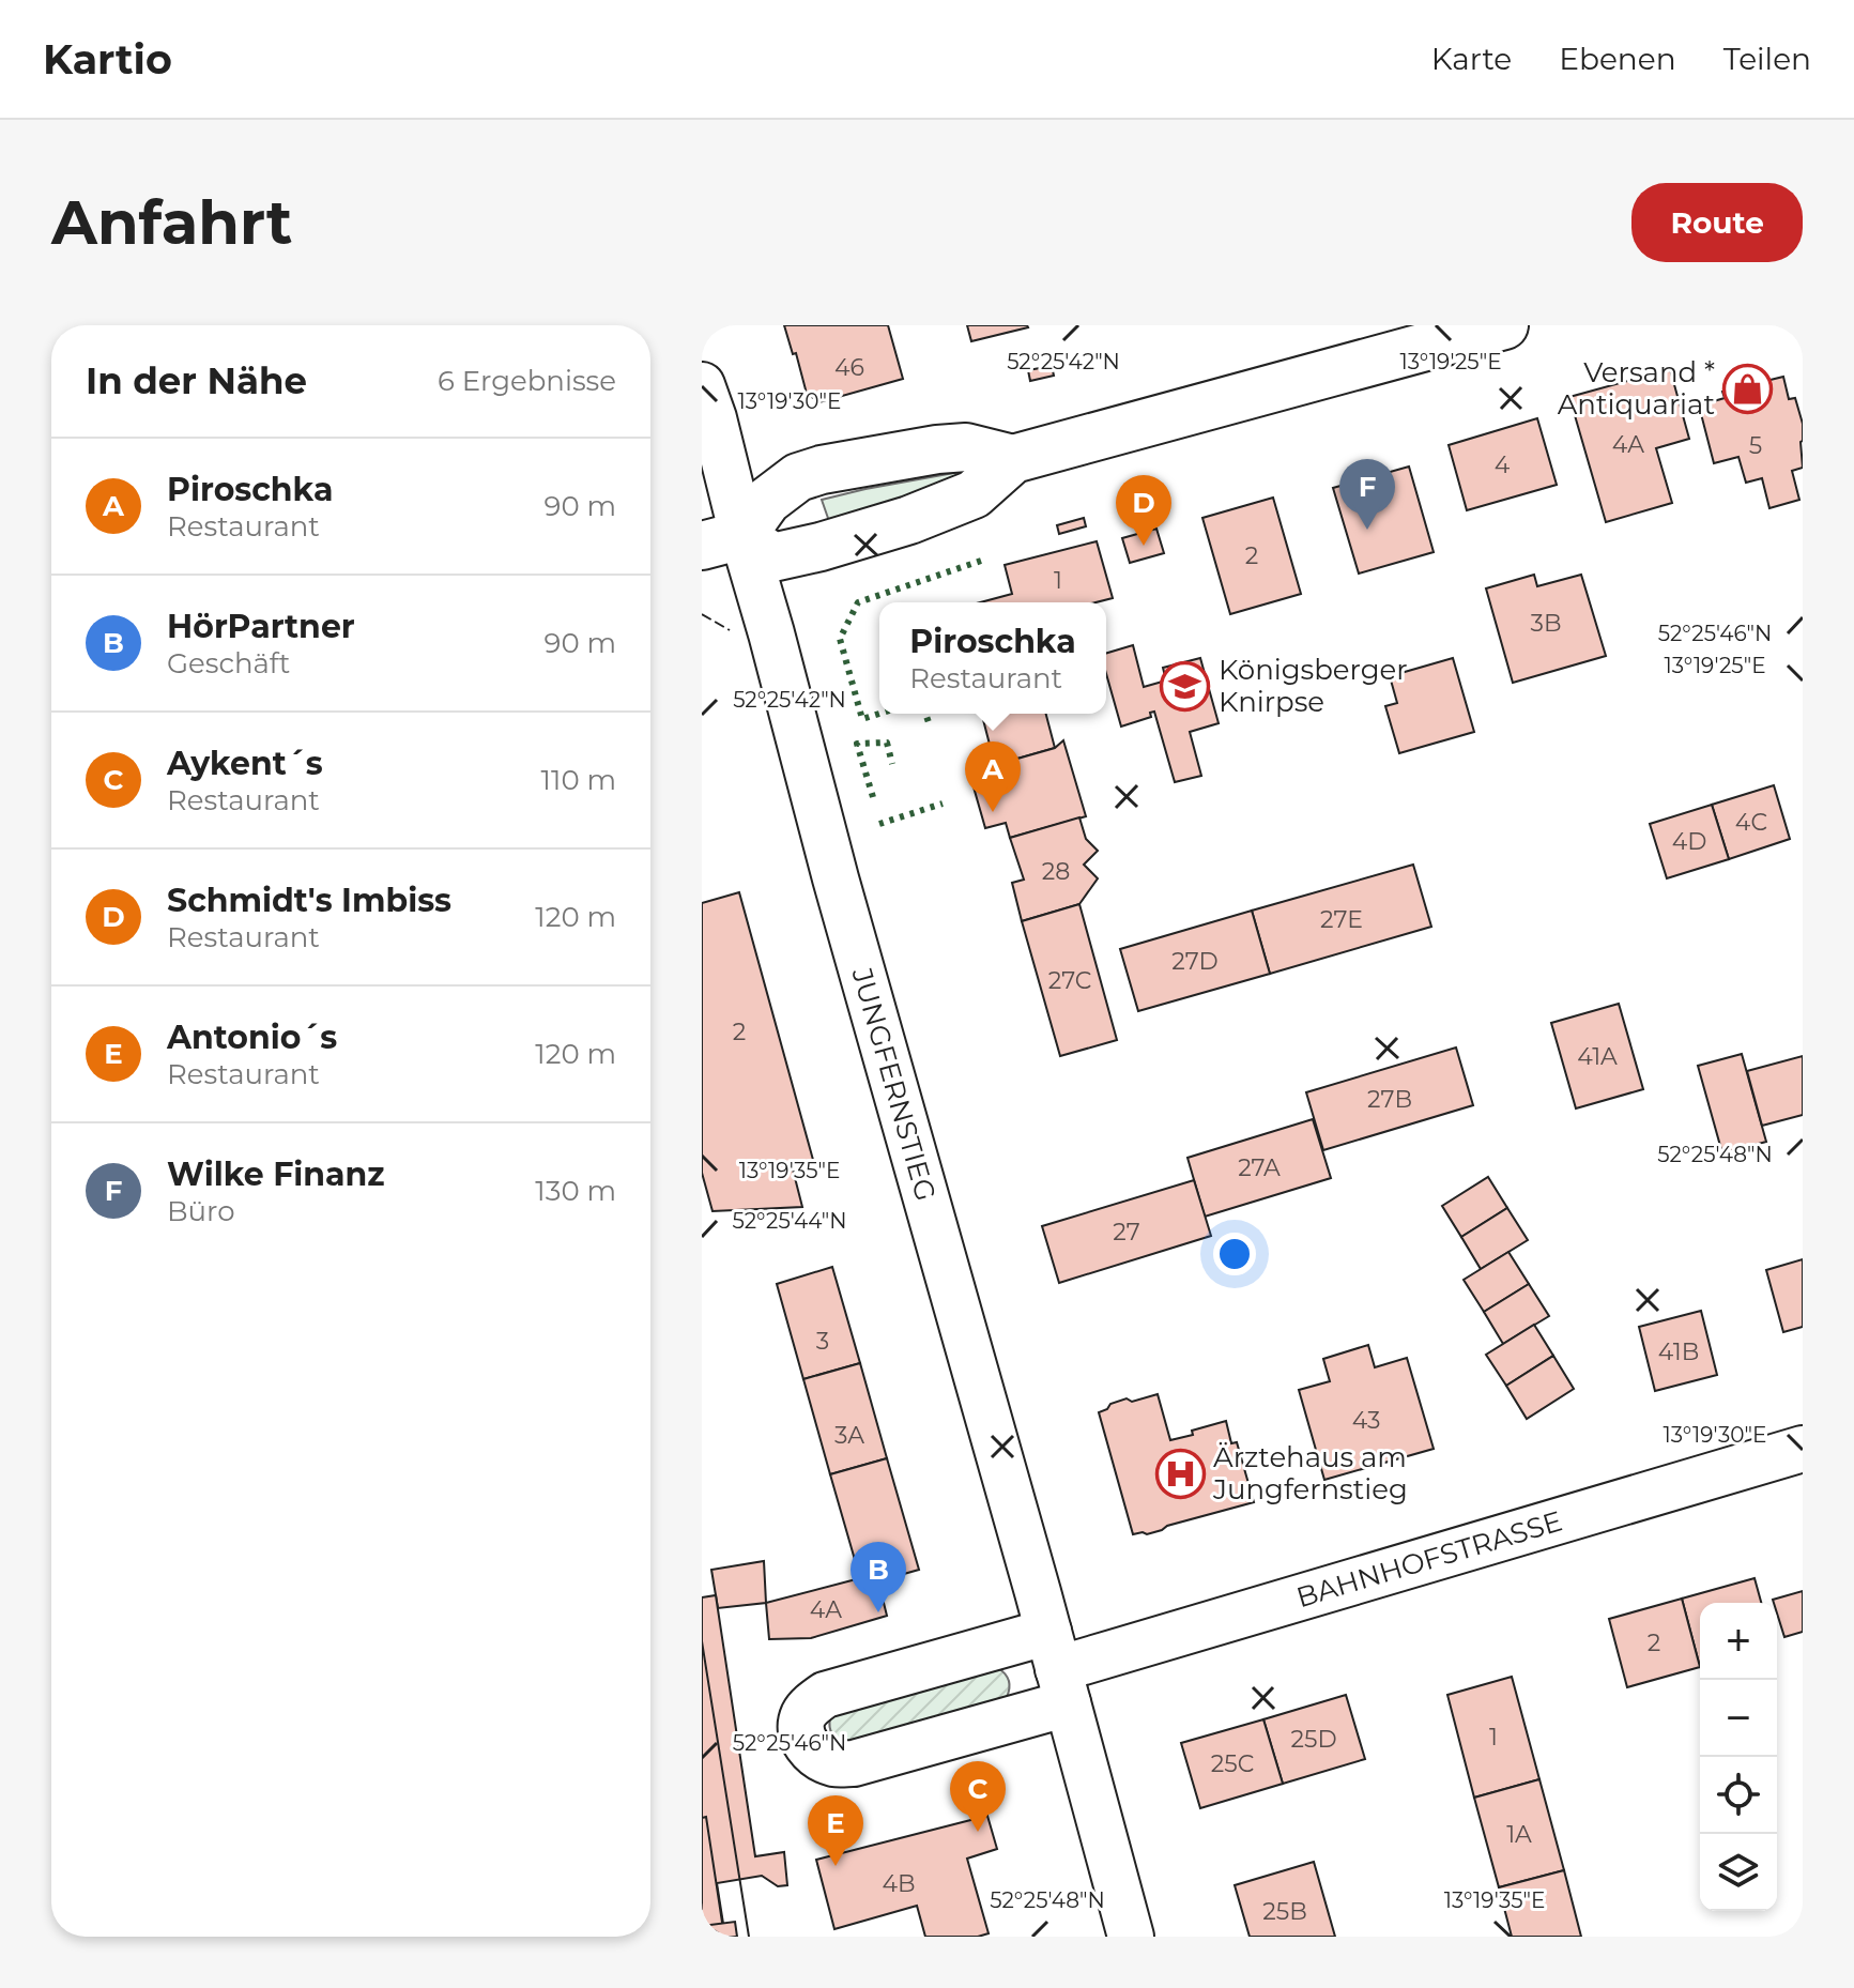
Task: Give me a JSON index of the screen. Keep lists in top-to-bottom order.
{
  "streets": {
    "street": ["JUNGFERNSTIEG", "BAHNHOFSTRASSE"]
  },
  "crossings": [
    ["JUNGFERNSTIEG", "BAHNHOFSTRASSE"]
  ],
  "places": {
    "shop": ["Versand * Antiquariat"],
    "school or university": ["Königsberger Knirpse"],
    "hospital": ["Ärztehaus am Jungfernstieg"]
  },
  "house_numbers": [
    "46",
    "4A",
    "5",
    "4",
    "2",
    "1",
    "3B",
    "4C",
    "4D",
    "28",
    "27E",
    "27D",
    "27C",
    "2",
    "41A",
    "27B",
    "27A",
    "27",
    "3",
    "41B",
    "43",
    "3A",
    "4A",
    "2",
    "1",
    "25D",
    "25C",
    "1A",
    "4B",
    "25B"
  ],
  "page": {
    "header": "Kartio",
    "nav": ["Karte", "Ebenen", "Teilen"],
    "buttons": "Route",
    "title": "Anfahrt",
    "heading": ["In der Nähe", "6 Ergebnisse"],
    "list": [
      {
        "mark": "A",
        "name": "Piroschka",
        "note": "Restaurant",
        "value": "90 m"
      },
      {
        "mark": "B",
        "name": "HörPartner",
        "note": "Geschäft",
        "value": "90 m"
      },
      {
        "mark": "C",
        "name": "Aykent´s",
        "note": "Restaurant",
        "value": "110 m"
      },
      {
        "mark": "D",
        "name": "Schmidt's Imbiss",
        "note": "Restaurant",
        "value": "120 m"
      },
      {
        "mark": "E",
        "name": "Antonio´s",
        "note": "Restaurant",
        "value": "120 m"
      },
      {
        "mark": "F",
        "name": "Wilke Finanz",
        "note": "Büro",
        "value": "130 m"
      }
    ],
    "pins": [
      "F",
      "D",
      "A",
      "B",
      "C",
      "E"
    ],
    "popup": ["Piroschka", "Restaurant"],
    "map_buttons": ["+", "−"]
  },
  "coordinates": [
    "13°19'25\"E",
    "52°25'42\"N",
    "13°19'30\"E",
    "52°25'46\"N",
    "52°25'48\"N",
    "13°19'35\"E",
    "52°25'44\"N"
  ]
}
